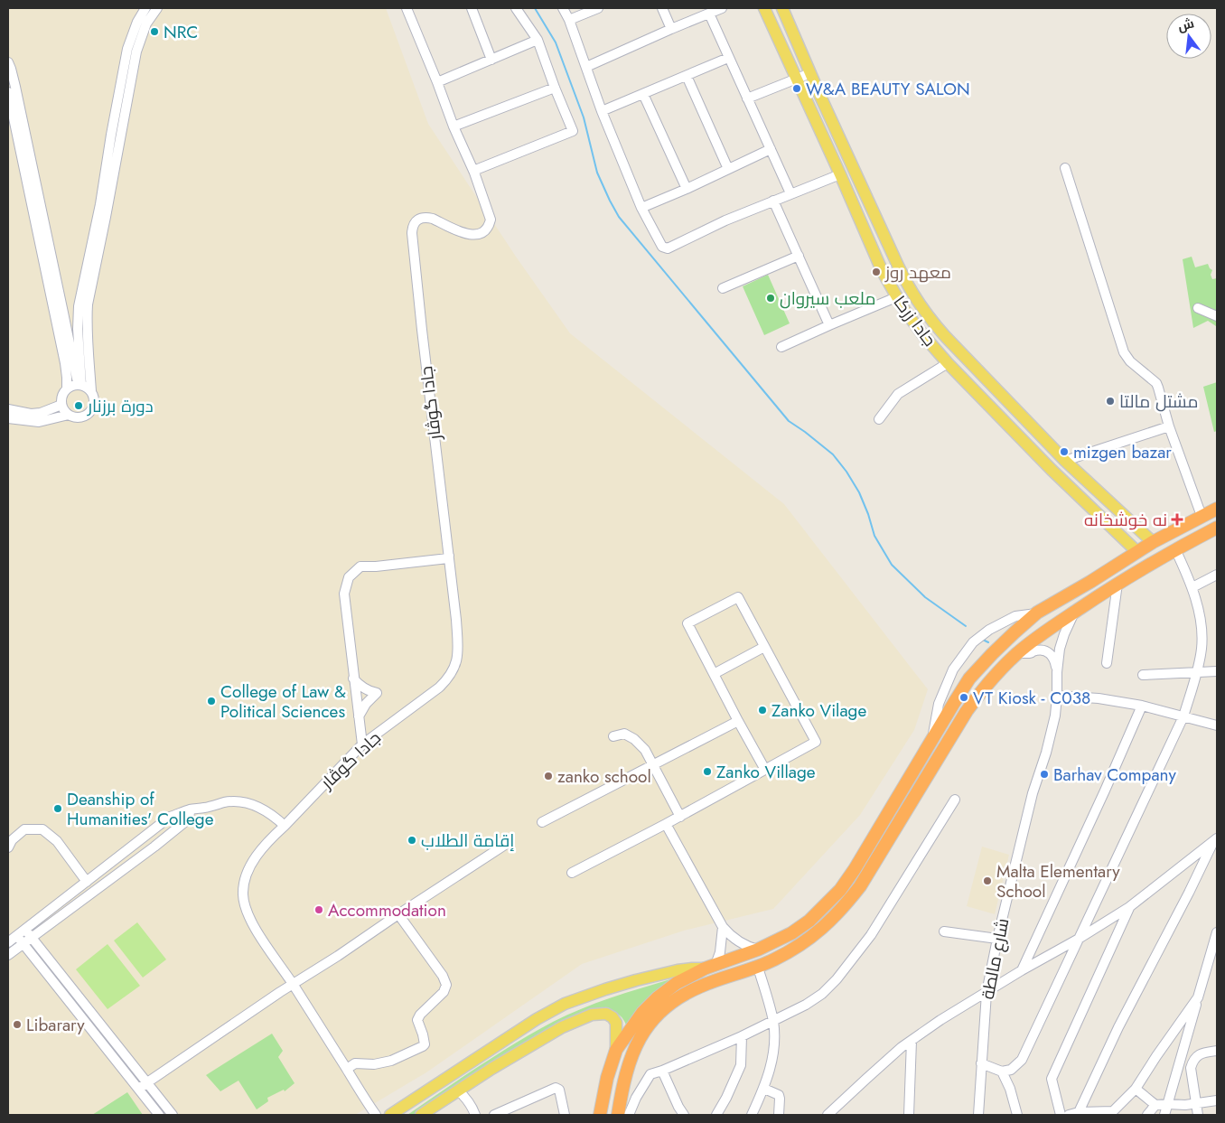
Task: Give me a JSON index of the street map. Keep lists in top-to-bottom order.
{
  "streets": {
    "main road": ["جادا زرکا"],
    "street": ["جادا گوڤار", "شارع مالطة"]
  },
  "places": {
    "other": [
      "NRC",
      "W&A BEAUTY SALON",
      "معهد روز",
      "ملعب سيروان",
      "مشتل مالتا",
      "دورة برزنار",
      "mizgen bazar",
      "VT Kiosk - C038",
      "College of Law & Political Sciences",
      "Zanko Vilage",
      "Zanko Village",
      "Barhav Company",
      "zanko school",
      "Deanship of Humanities' College",
      "إقامة الطلاب",
      "Malta Elementary School",
      "Accommodation",
      "Libarary"
    ],
    "health": ["نه خوشخانه"]
  },
  "north": "top"
}
